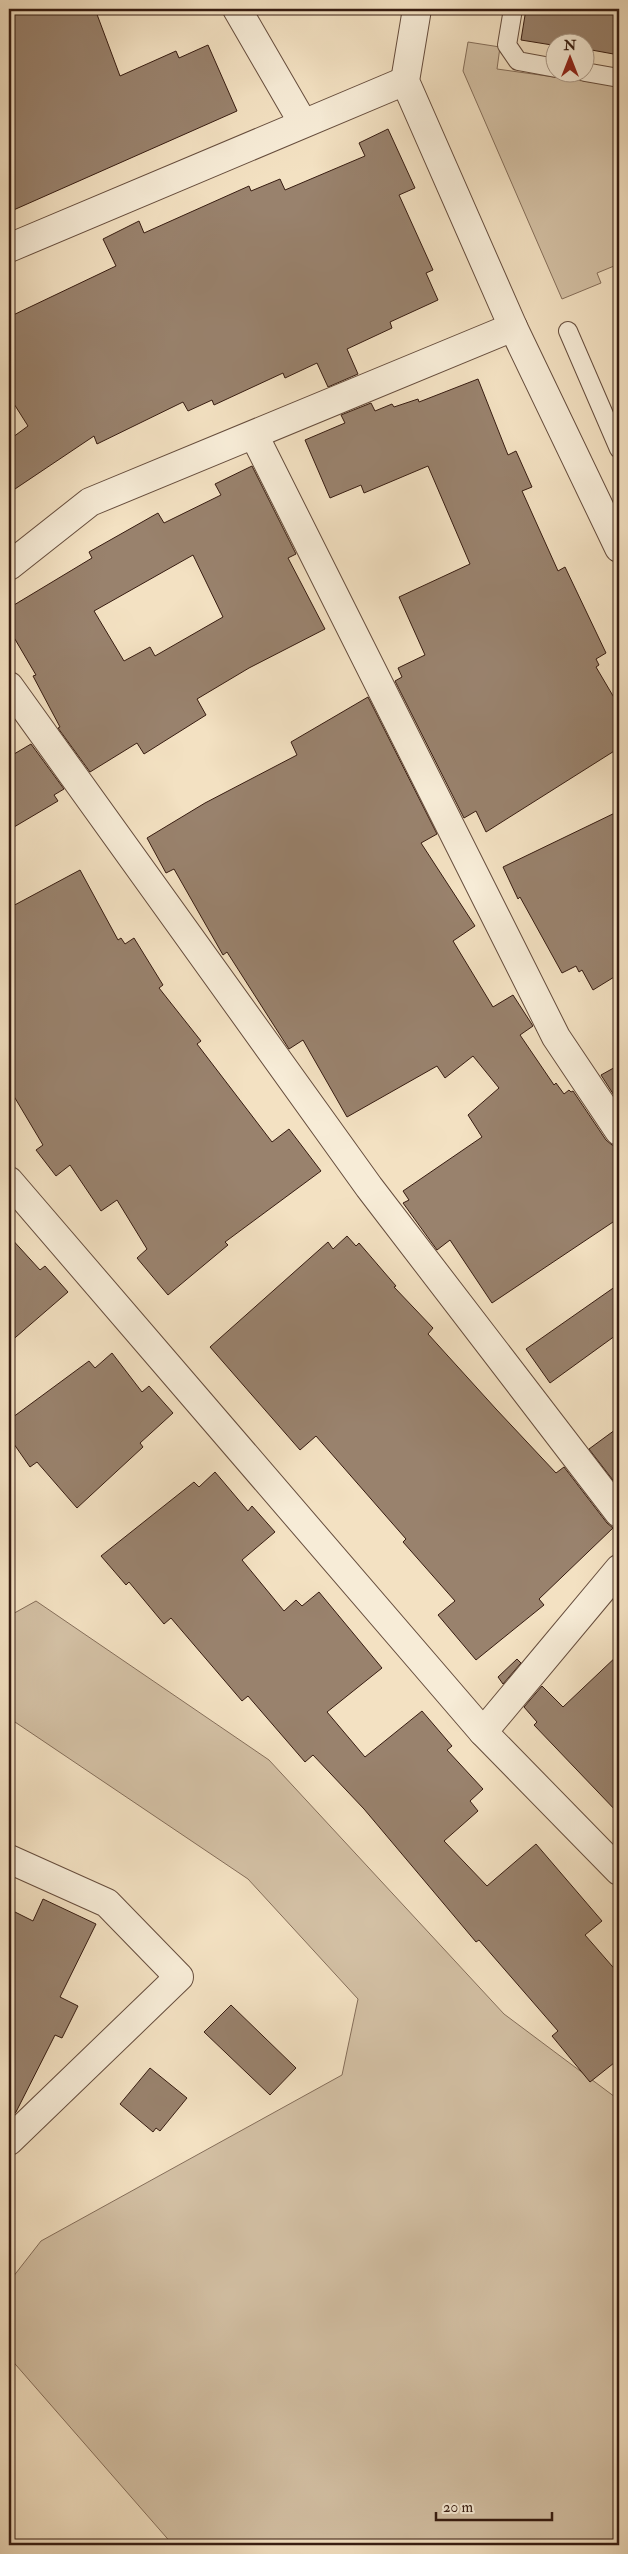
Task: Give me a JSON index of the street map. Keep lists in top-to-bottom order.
{
  "scale_bar": "20 m",
  "north": "top"
}
